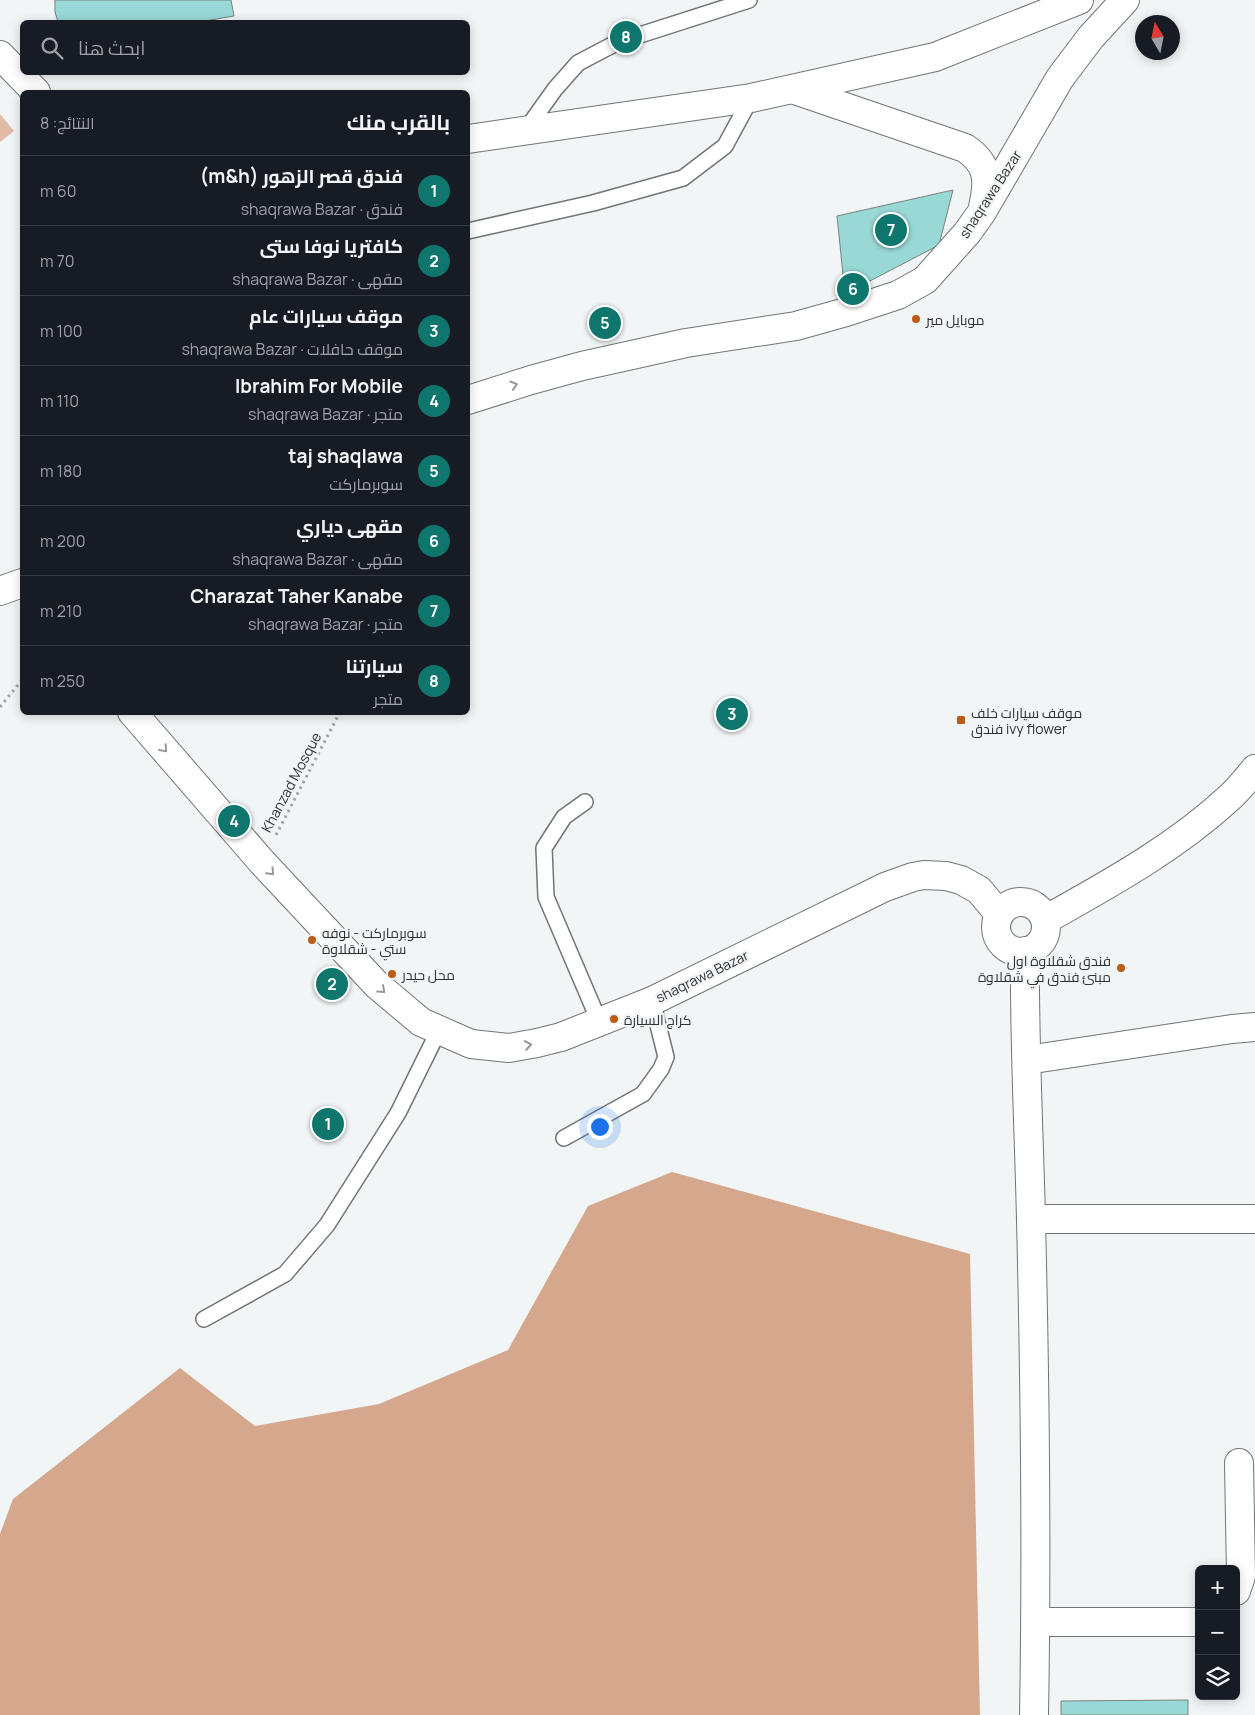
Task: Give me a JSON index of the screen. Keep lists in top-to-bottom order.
{
  "streets": {
    "street": ["shaqrawa Bazar"],
    "path": ["Khanzad Mosque"]
  },
  "crossings": [
    ["shaqrawa Bazar", "Khanzad Mosque"]
  ],
  "one_way": ["shaqrawa Bazar"],
  "places": {
    "other": [
      "موبايل مير",
      "سوبرماركت - نوفه ستي - شقلاوة",
      "فندق شقلاوة اول مبنئ فندق في شقلاوة",
      "محل حيدر",
      "كراج السيارة"
    ],
    "transit": ["موقف سيارات خلف فندق ivy flower"]
  },
  "north": "top",
  "page": {
    "pins": [
      "8",
      "7",
      "6",
      "5",
      "3",
      "4",
      "2",
      "1"
    ],
    "search": "ابحث هنا",
    "heading": ["بالقرب منك", "النتائج: 8"],
    "list": [
      {
        "mark": "1",
        "name": "فندق قصر الزهور (m&h)",
        "note": "فندق · shaqrawa Bazar",
        "value": "60 m"
      },
      {
        "mark": "2",
        "name": "كافتريا نوفا ستى",
        "note": "مقهى · shaqrawa Bazar",
        "value": "70 m"
      },
      {
        "mark": "3",
        "name": "موقف سيارات عام",
        "note": "موقف حافلات · shaqrawa Bazar",
        "value": "100 m"
      },
      {
        "mark": "4",
        "name": "Ibrahim For Mobile",
        "note": "متجر · shaqrawa Bazar",
        "value": "110 m"
      },
      {
        "mark": "5",
        "name": "taj shaqlawa",
        "note": "سوبرماركت",
        "value": "180 m"
      },
      {
        "mark": "6",
        "name": "مقهى دياري",
        "note": "مقهى · shaqrawa Bazar",
        "value": "200 m"
      },
      {
        "mark": "7",
        "name": "Charazat Taher Kanabe",
        "note": "متجر · shaqrawa Bazar",
        "value": "210 m"
      },
      {
        "mark": "8",
        "name": "سيارتنا",
        "note": "متجر",
        "value": "250 m"
      }
    ],
    "map_buttons": ["+", "−"]
  }
}
